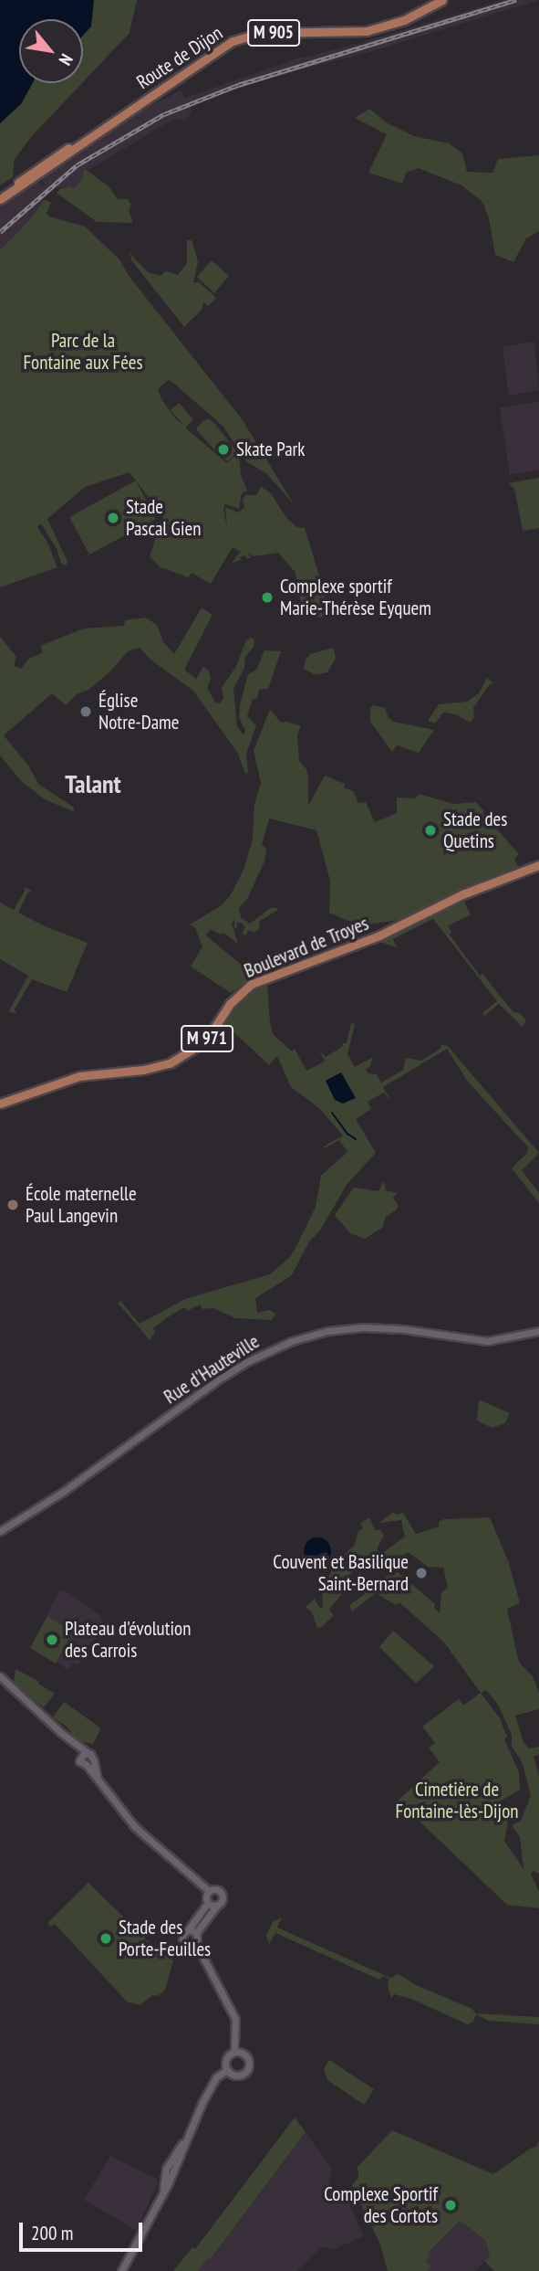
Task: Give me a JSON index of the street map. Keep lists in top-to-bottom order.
{
  "streets": {
    "main road": [
      "M 905",
      "Route de Dijon",
      "Boulevard de Troyes",
      "M 971"
    ],
    "street": ["Rue d'Hauteville"]
  },
  "crossings": [
    ["M 905", "Route de Dijon"]
  ],
  "districts": ["Talant"],
  "parks": ["Parc de la Fontaine aux Fées", "Cimetière de Fontaine-lès-Dijon"],
  "places": [
    "Skate Park",
    "Stade Pascal Gien",
    "Complexe sportif Marie-Thérèse Eyquem",
    "Église Notre-Dame",
    "Stade des Quetins",
    "École maternelle Paul Langevin",
    "Couvent et Basilique Saint-Bernard",
    "Plateau d'évolution des Carrois",
    "Stade des Porte-Feuilles",
    "Complexe Sportif des Cortots"
  ],
  "scale_bar": "200 m",
  "north": "bottom right"
}
